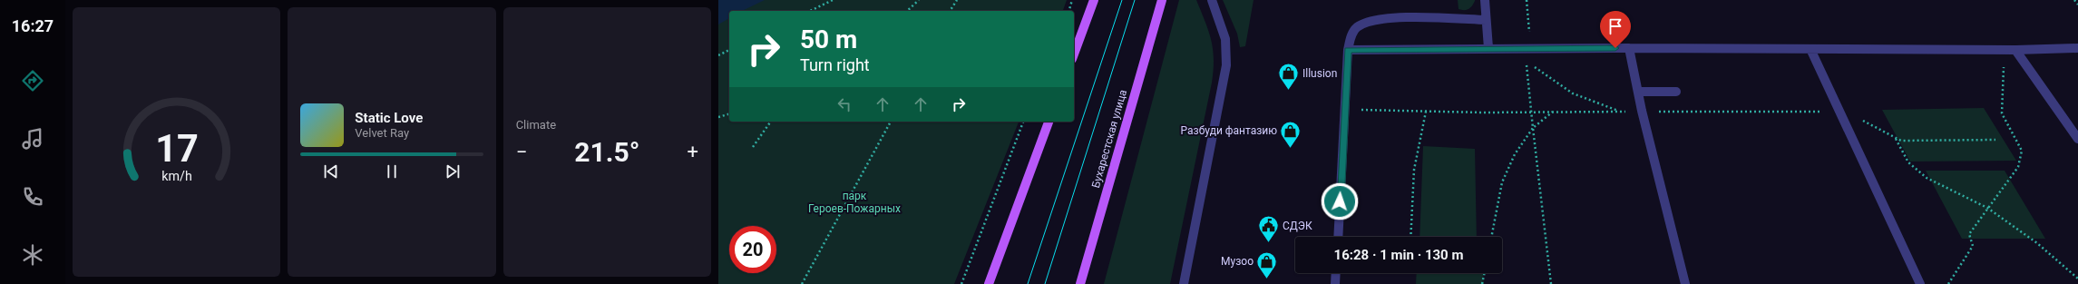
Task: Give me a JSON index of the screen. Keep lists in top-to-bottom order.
{
  "streets": {
    "main road": ["Бухарестская улица"]
  },
  "parks": ["парк Героев-Пожарных"],
  "places": {
    "shop": ["Illusion", "Разбуди фантазию", "Музоо"],
    "public building": ["СДЭК"]
  },
  "page": {
    "tabs": "16:27",
    "tile": "Climate",
    "turn": ["50 m", "Turn right"],
    "song": ["Static Love", "Velvet Ray"],
    "heat": ["−", "21.5°", "+"],
    "limit": "20",
    "trip": "16:28 · 1 min · 130 m",
    "gauge": ["17", "km/h"]
  }
}
